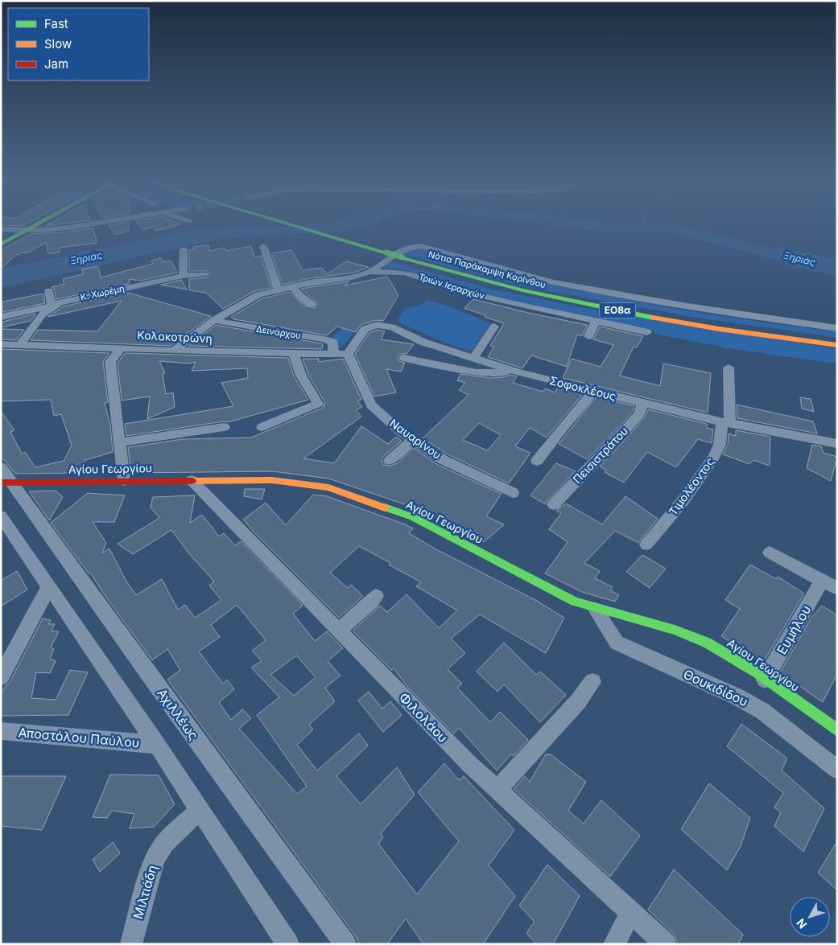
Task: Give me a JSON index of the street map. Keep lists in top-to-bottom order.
{
  "streets": {
    "main road": ["Νότια Παράκαμψη Κορίνθου", "ΕΟ8α", "Αγίου Γεωργίου"],
    "street": [
      "Τριών Ιεραρχών",
      "Κ. Χωρέμη",
      "Δεινάρχου",
      "Κολοκοτρώνη",
      "Σοφοκλέους",
      "Ναυαρίνου",
      "Πεισιστράτου",
      "Τιμολέοντος",
      "Ευμήλου",
      "Θουκιδίδου",
      "Αχιλλέως",
      "Φιλολάου",
      "Αποστόλου Παύλου",
      "Μιλτιάδη"
    ]
  },
  "crossings": [
    ["Τριών Ιεραρχών", "Δεινάρχου"],
    ["Τριών Ιεραρχών", "Κολοκοτρώνη"],
    ["Δεινάρχου", "Κολοκοτρώνη"],
    ["Κολοκοτρώνη", "Σοφοκλέους"],
    ["Κολοκοτρώνη", "Ναυαρίνου"],
    ["Σοφοκλέους", "Ναυαρίνου"],
    ["Σοφοκλέους", "Πεισιστράτου"],
    ["Σοφοκλέους", "Τιμολέοντος"],
    ["Αγίου Γεωργίου", "Ευμήλου"],
    ["Αγίου Γεωργίου", "Θουκιδίδου"],
    ["Αγίου Γεωργίου", "Αχιλλέως"],
    ["Αγίου Γεωργίου", "Φιλολάου"]
  ],
  "water": ["Ξηριάς"],
  "legend": ["Fast", "Slow", "Jam"],
  "north": "bottom left"
}
